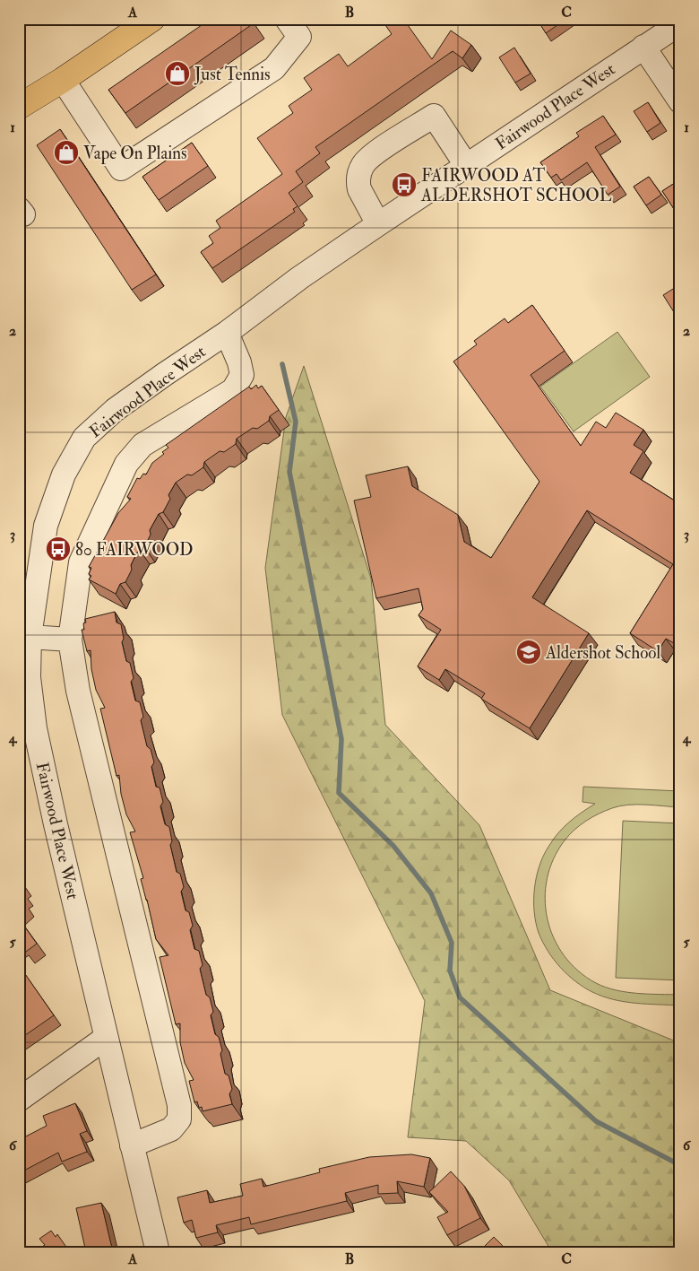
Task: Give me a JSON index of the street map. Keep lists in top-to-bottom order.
{
  "streets": {
    "street": ["Fairwood Place West"]
  },
  "places": {
    "shop": ["Just Tennis", "Vape On Plains"],
    "bus stop": ["FAIRWOOD AT ALDERSHOT SCHOOL", "80 FAIRWOOD"],
    "school or university": ["Aldershot School"]
  },
  "grid": {
    "columns": ["A", "B", "C"],
    "rows": [
      "1",
      "2",
      "3",
      "4",
      "5",
      "6"
    ]
  }
}
